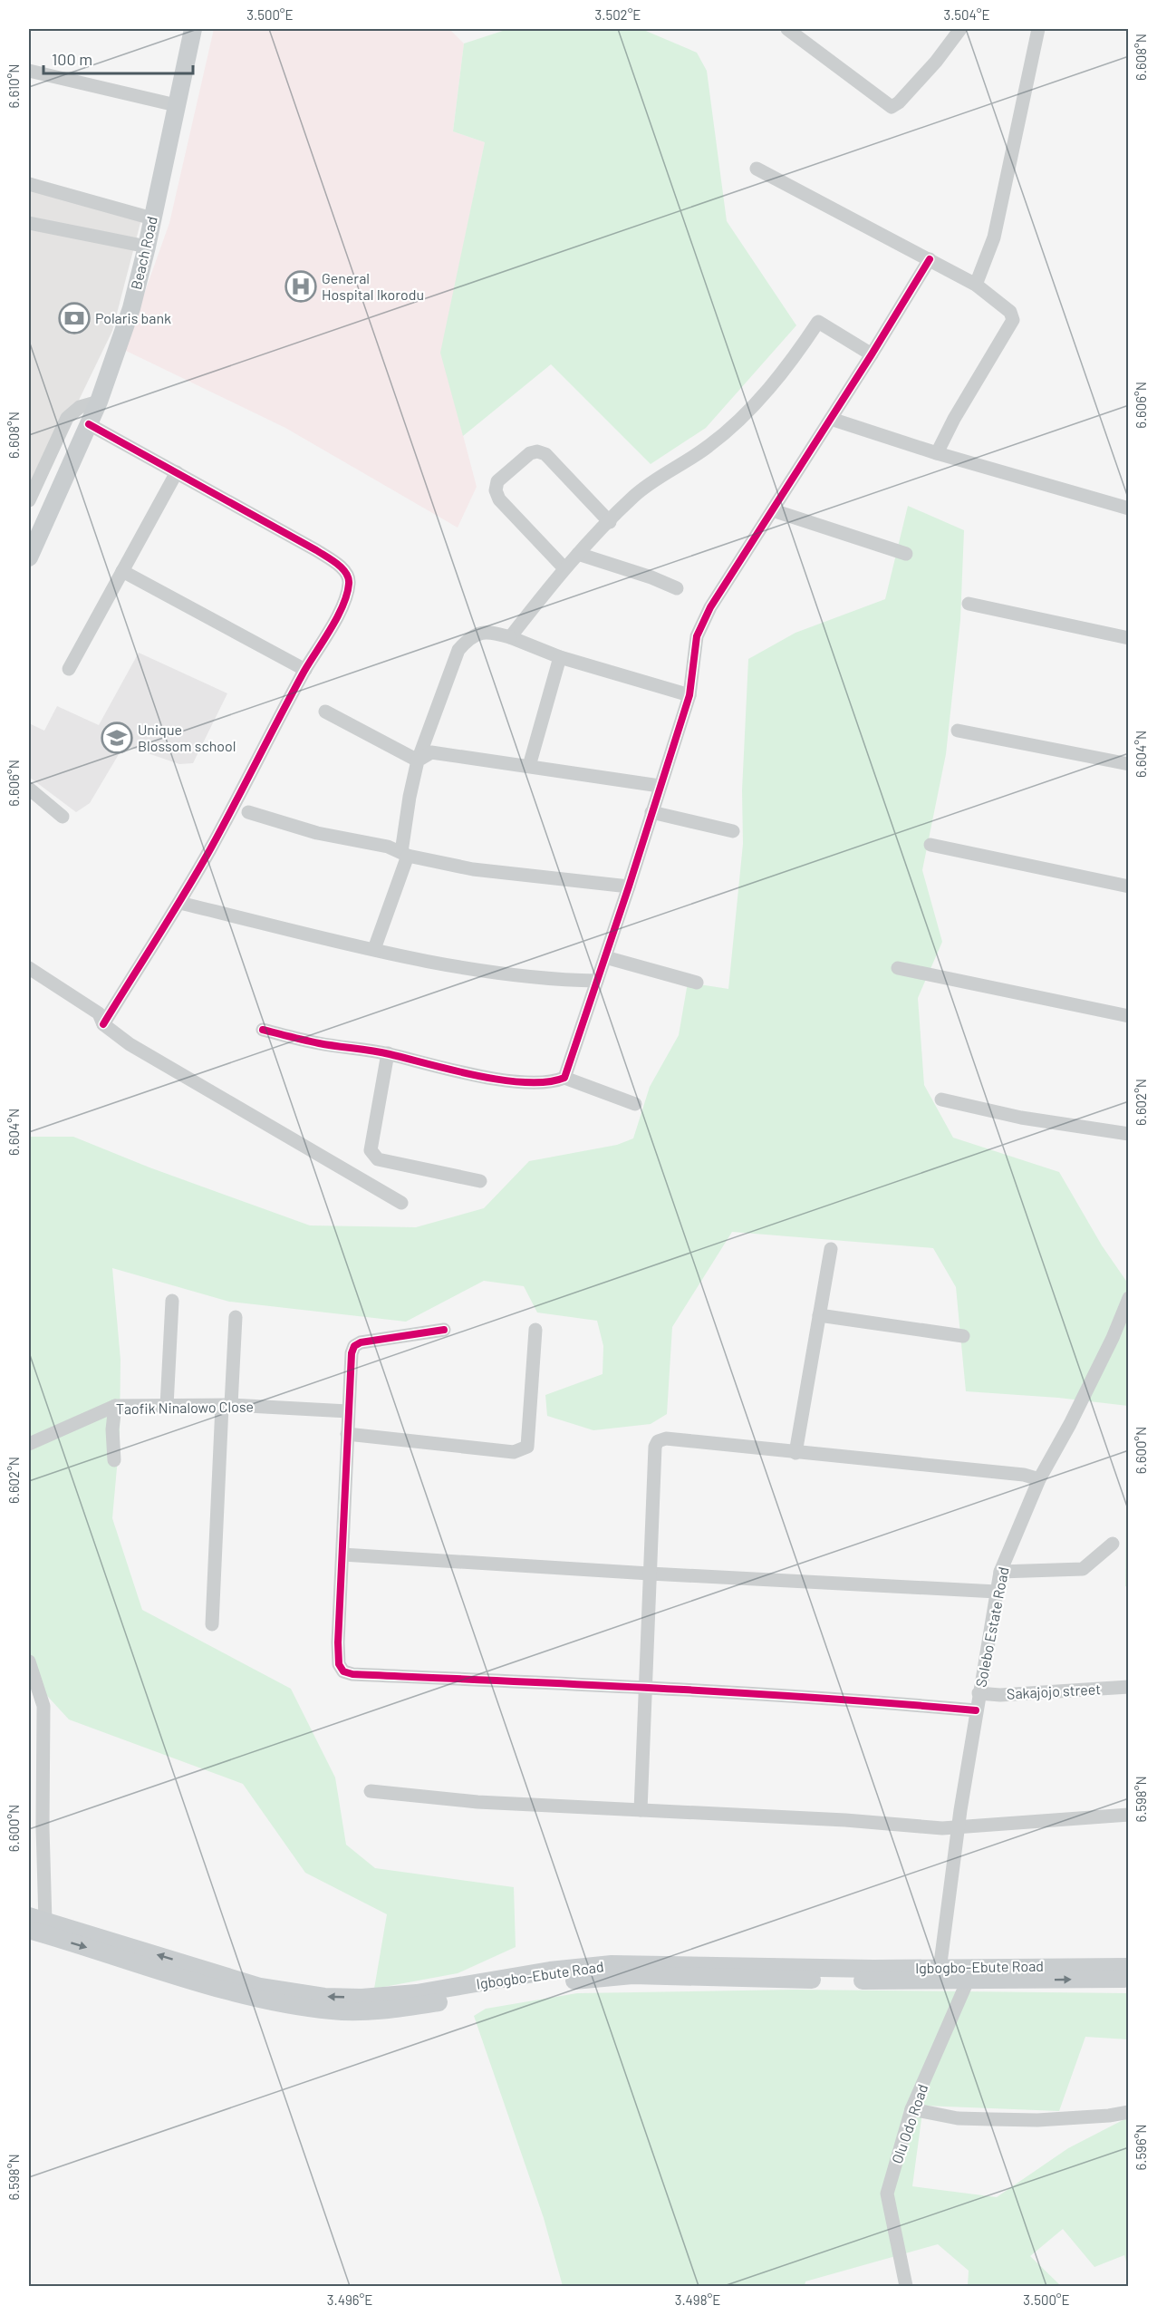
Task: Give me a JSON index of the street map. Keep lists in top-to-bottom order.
{
  "streets": {
    "main road": ["Beach Road", "Igbogbo-Ebute Road"],
    "street": [
      "Taofik Ninalowo Close",
      "Solebo Estate Road",
      "Sakajojo street",
      "Olu Odo Road"
    ]
  },
  "crossings": [
    ["Solebo Estate Road", "Sakajojo street"],
    ["Solebo Estate Road", "Igbogbo-Ebute Road"],
    ["Igbogbo-Ebute Road", "Olu Odo Road"]
  ],
  "places": {
    "hospital": ["General Hospital Ikorodu"],
    "bank": ["Polaris bank"],
    "school or university": ["Unique Blossom school"]
  },
  "scale_bar": "100 m",
  "coordinates": [
    "3.500°E",
    "3.502°E",
    "3.504°E",
    "6.608°N",
    "6.610°N",
    "6.606°N",
    "6.604°N",
    "6.602°N",
    "6.600°N",
    "6.598°N",
    "6.596°N",
    "3.496°E",
    "3.498°E"
  ]
}
